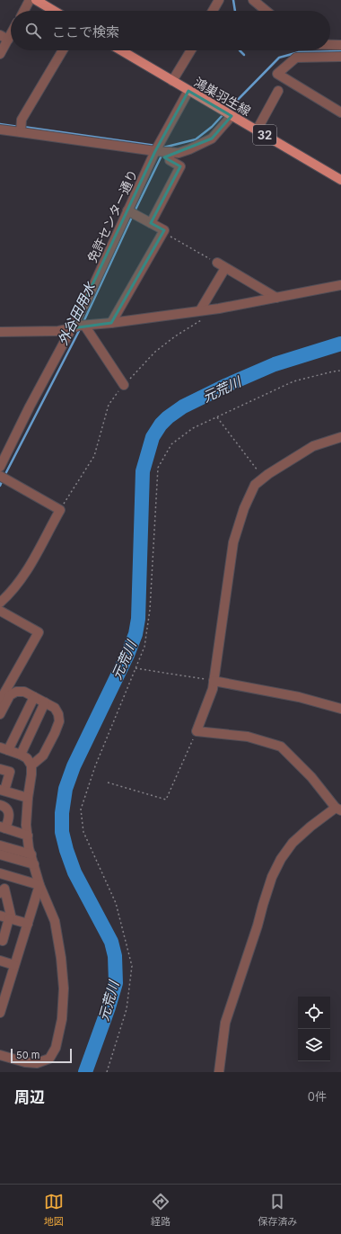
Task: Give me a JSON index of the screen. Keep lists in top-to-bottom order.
{
  "streets": {
    "main road": ["鴻巣羽生線", "32"],
    "street": ["免許センター通り"]
  },
  "crossings": [
    ["鴻巣羽生線", "免許センター通り"]
  ],
  "water": ["外谷田用水", "元荒川"],
  "scale_bar": "50 m",
  "page": {
    "search": "ここで検索",
    "scale": "50 m",
    "heading": ["周辺", "0件"],
    "nav": ["地図", "経路", "保存済み"]
  }
}
